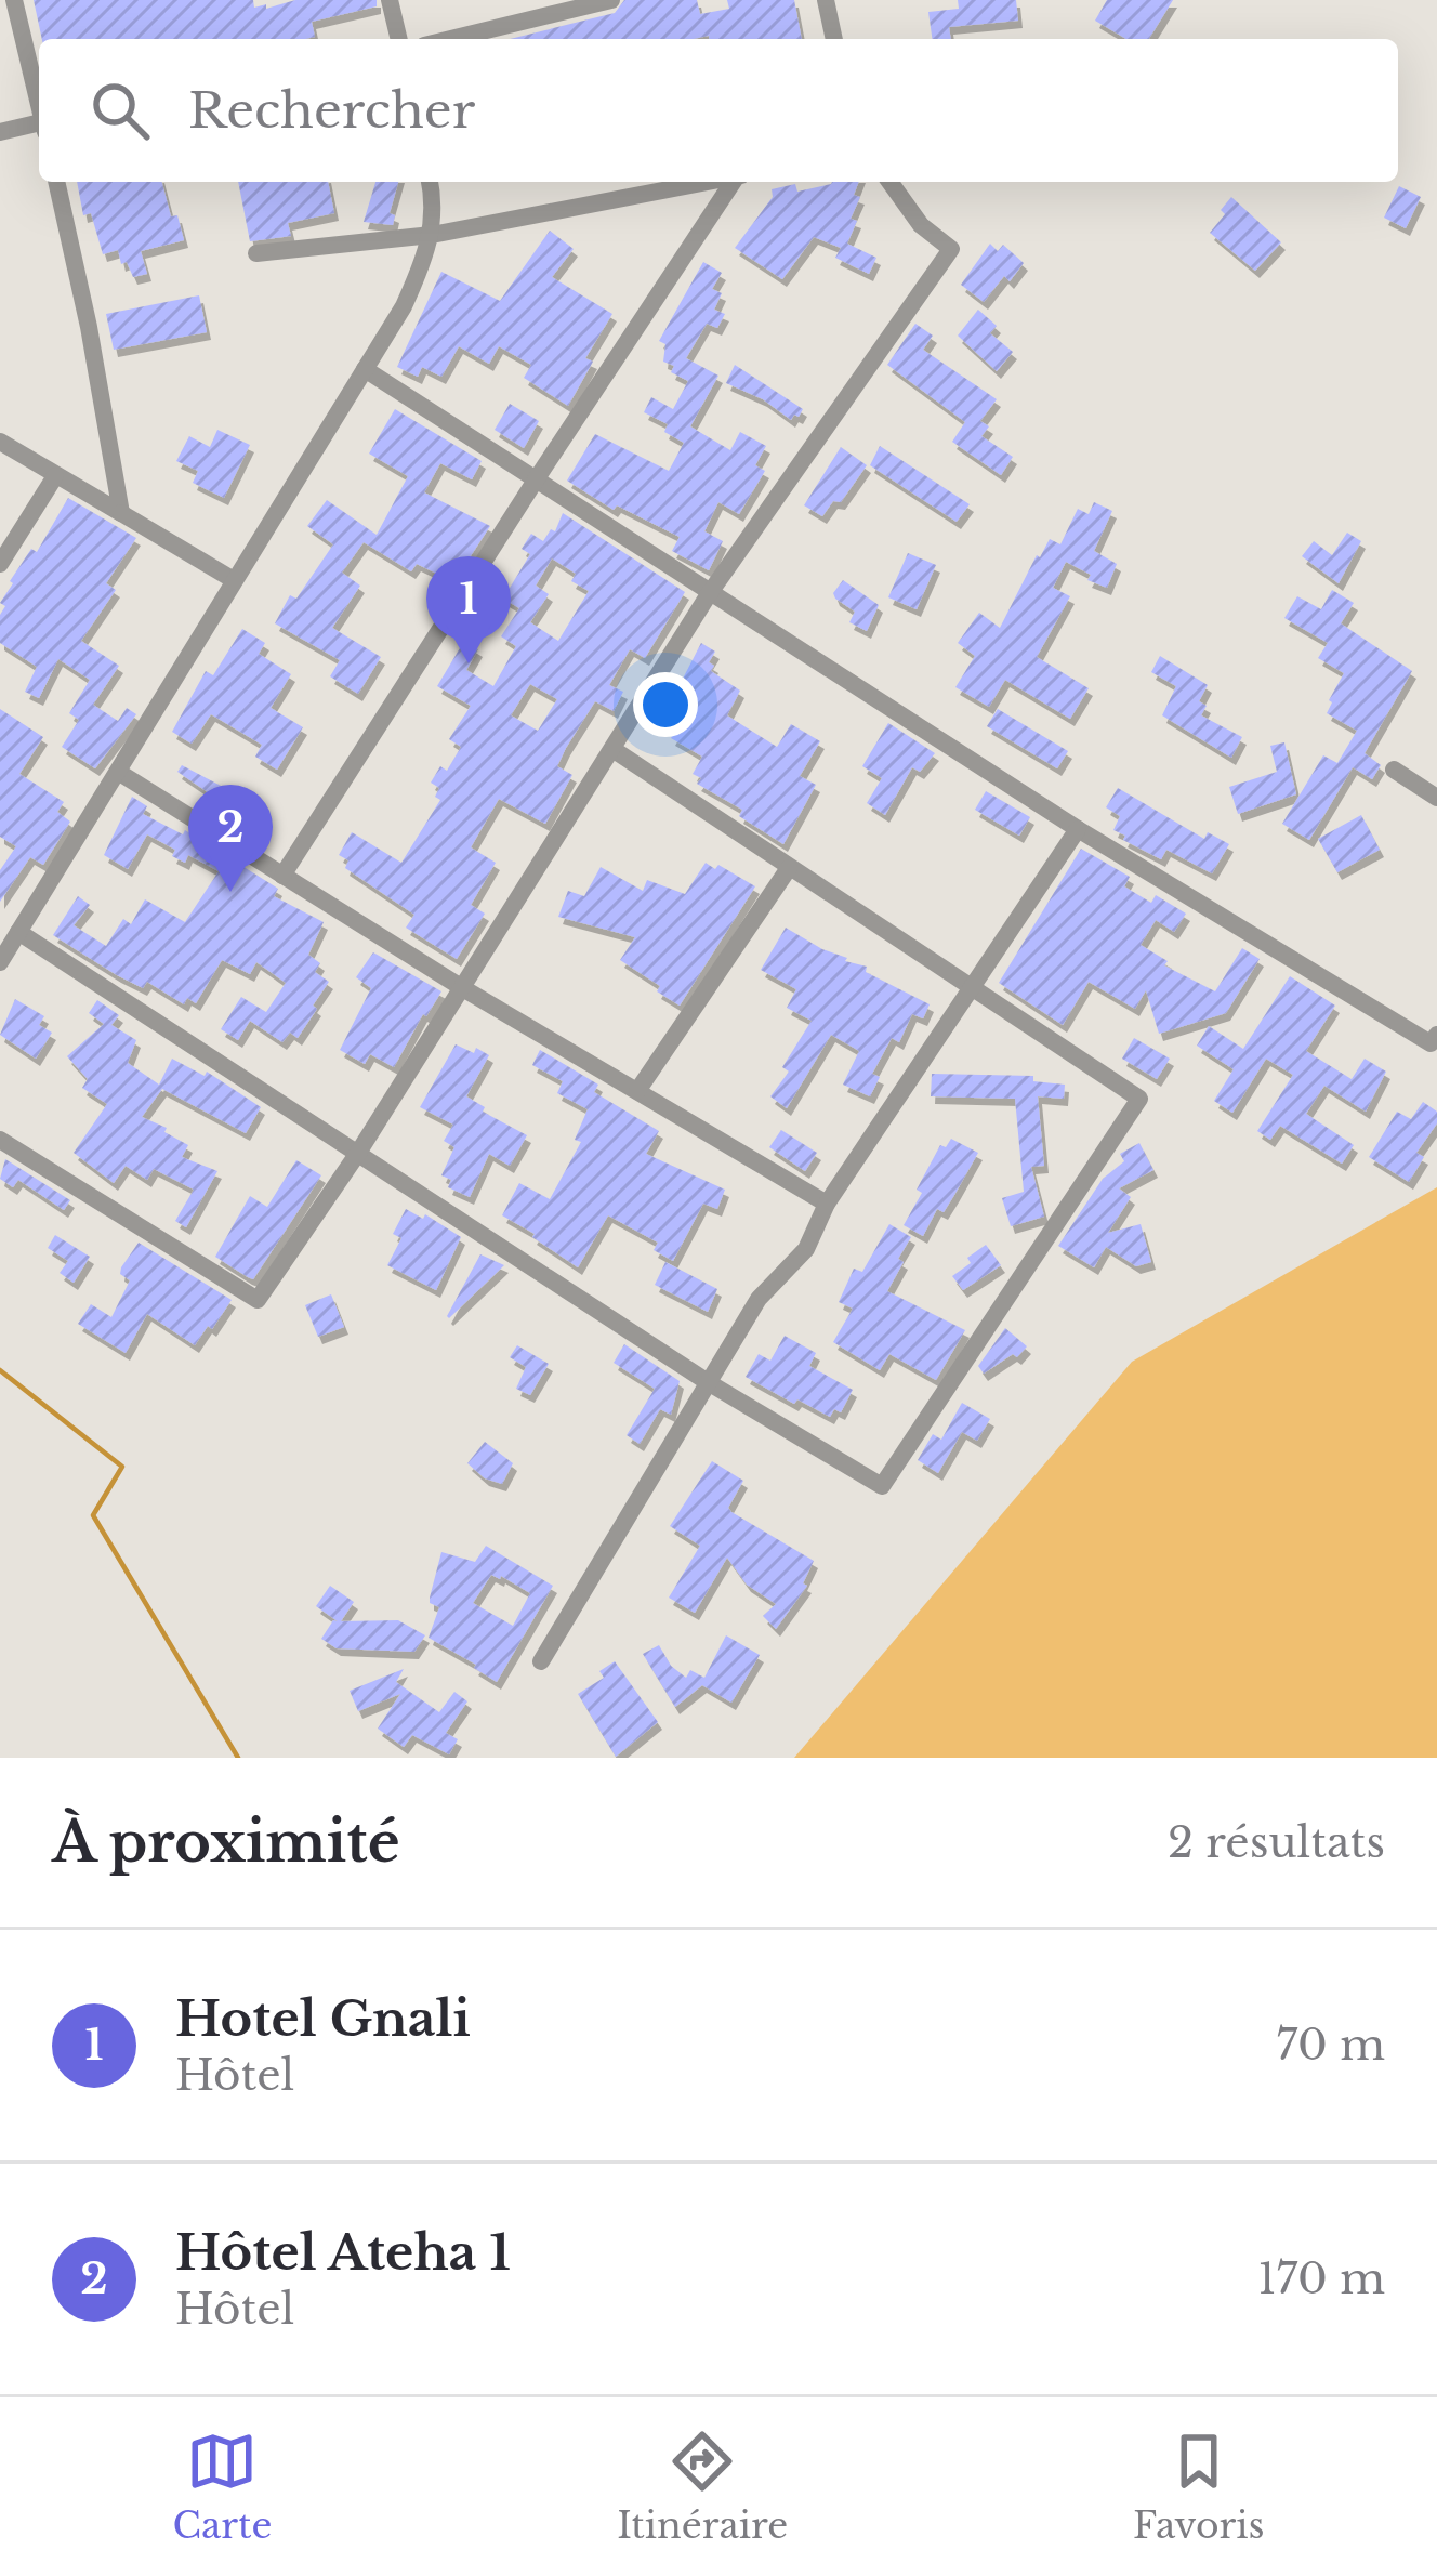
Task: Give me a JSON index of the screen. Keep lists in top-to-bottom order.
{
  "page": {
    "search": "Rechercher",
    "pins": ["1", "2"],
    "heading": ["À proximité", "2 résultats"],
    "list": [
      {
        "mark": "1",
        "name": "Hotel Gnali",
        "note": "Hôtel",
        "value": "70 m"
      },
      {
        "mark": "2",
        "name": "Hôtel Ateha 1",
        "note": "Hôtel",
        "value": "170 m"
      }
    ],
    "nav": ["Carte", "Itinéraire", "Favoris"]
  }
}
